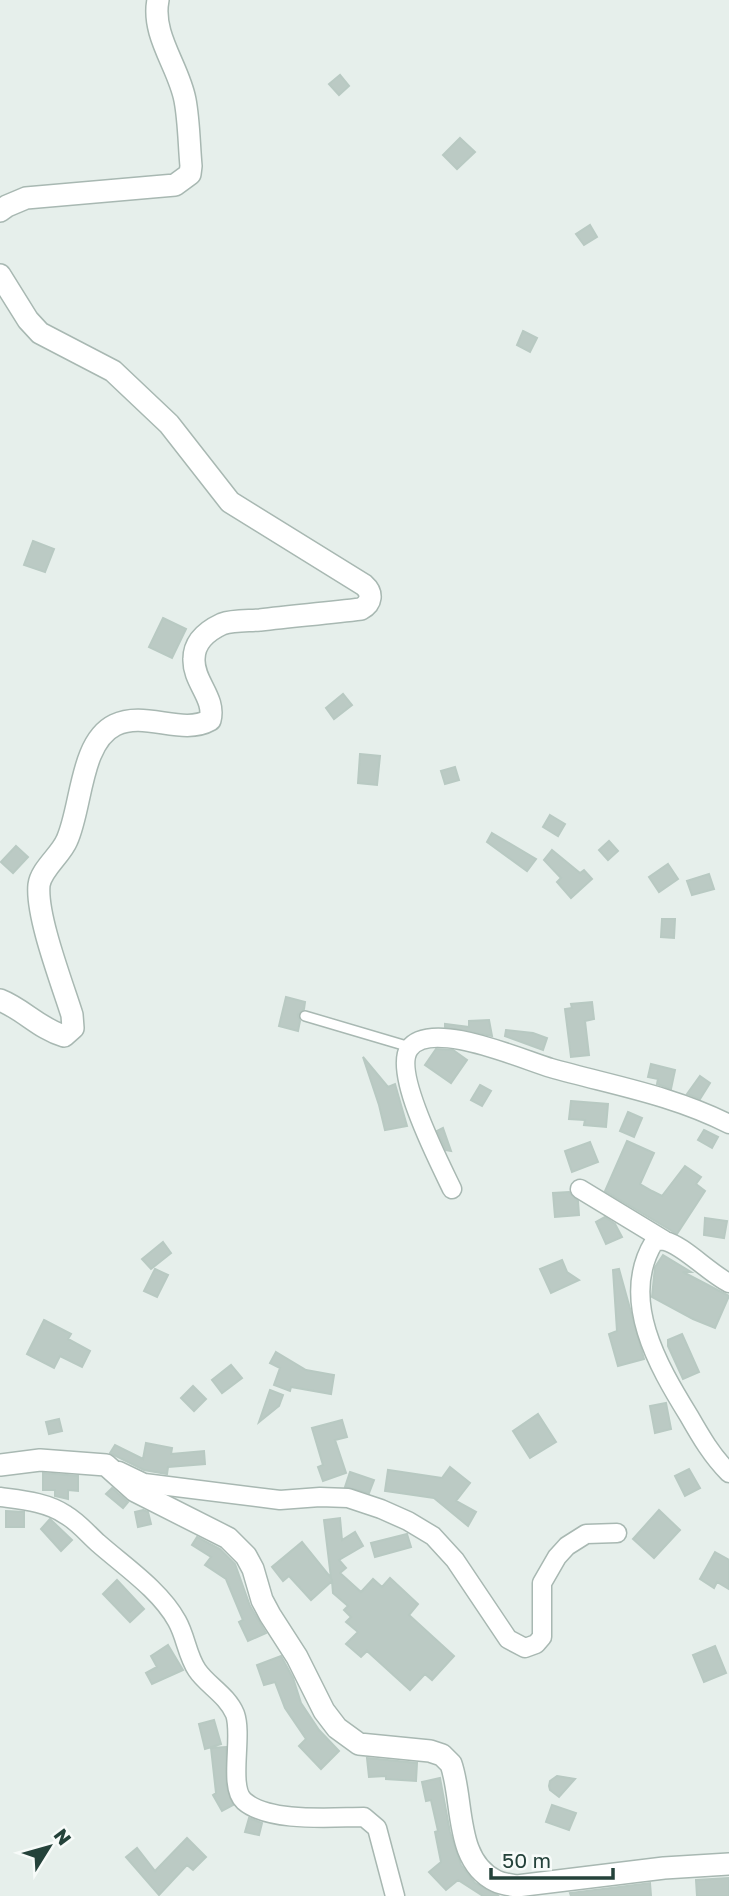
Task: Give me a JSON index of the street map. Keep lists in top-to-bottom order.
{
  "scale_bar": "50 m",
  "north": "top right"
}
